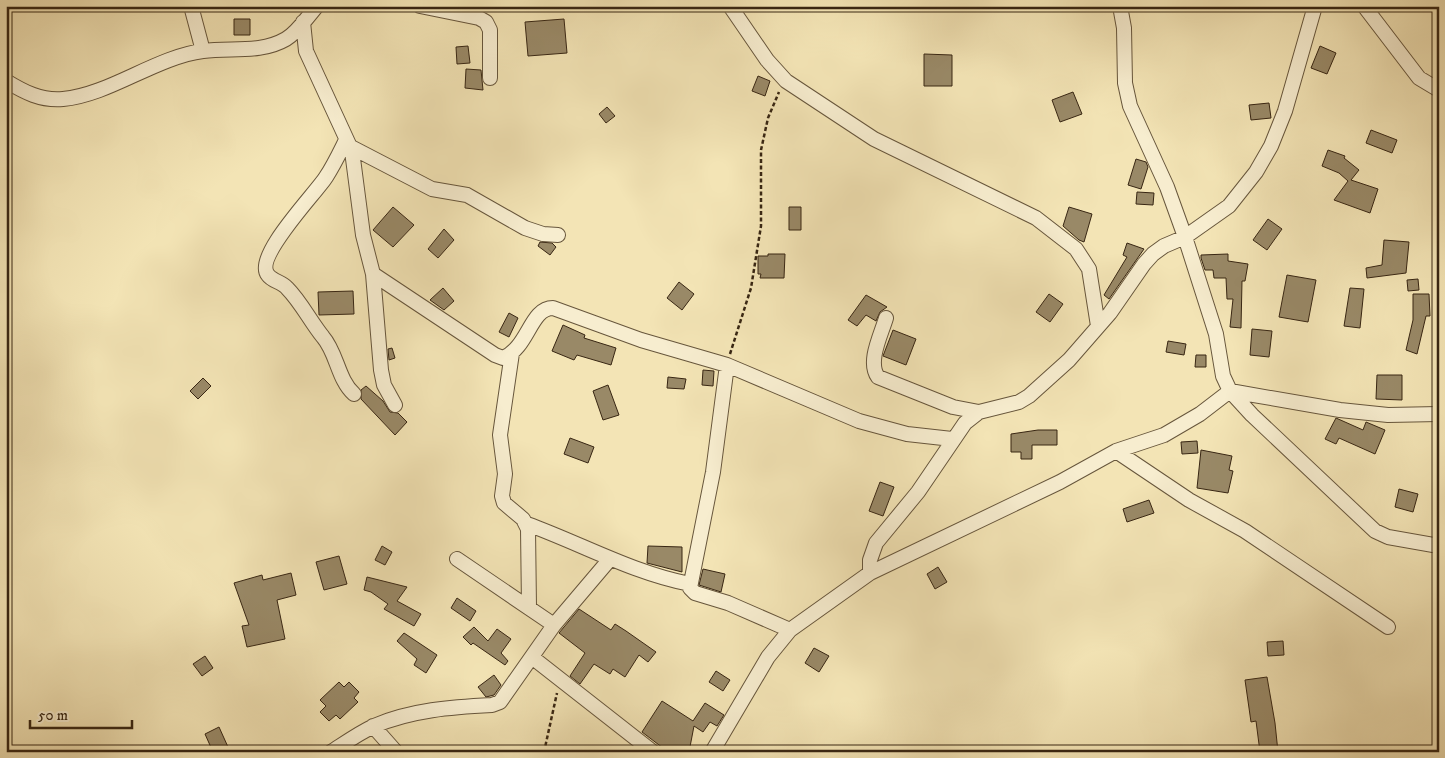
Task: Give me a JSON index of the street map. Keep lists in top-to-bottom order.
{
  "scale_bar": "50 m"
}
